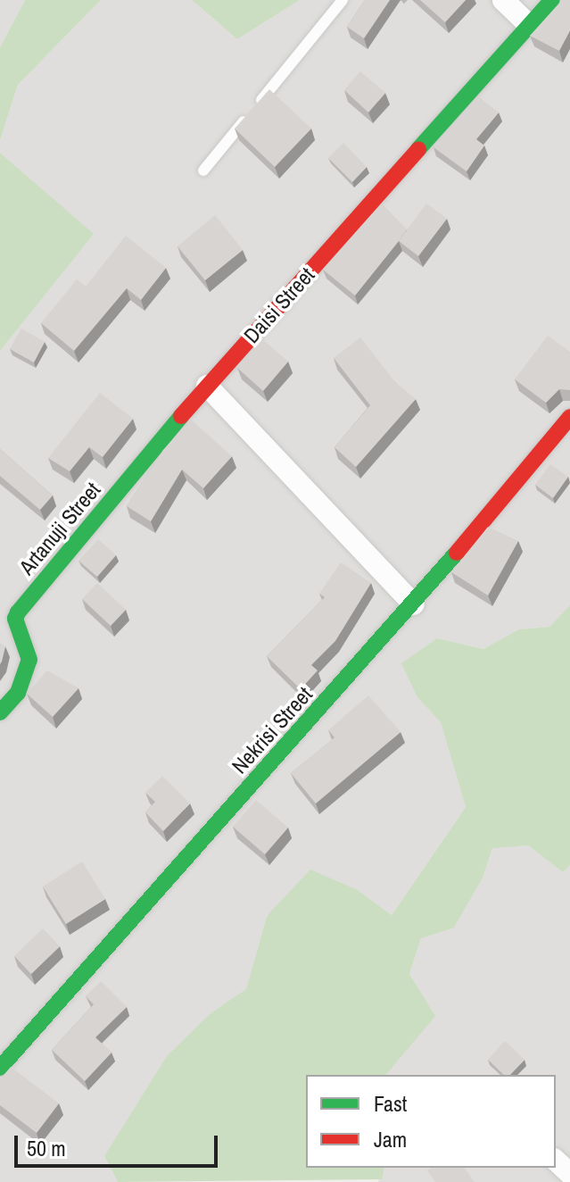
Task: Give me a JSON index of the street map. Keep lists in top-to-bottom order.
{
  "streets": {
    "street": ["Daisi Street", "Artanuji Street", "Nekrisi Street"]
  },
  "crossings": [
    ["Daisi Street", "Artanuji Street"]
  ],
  "legend": ["Fast", "Jam"],
  "scale_bar": "50 m"
}
